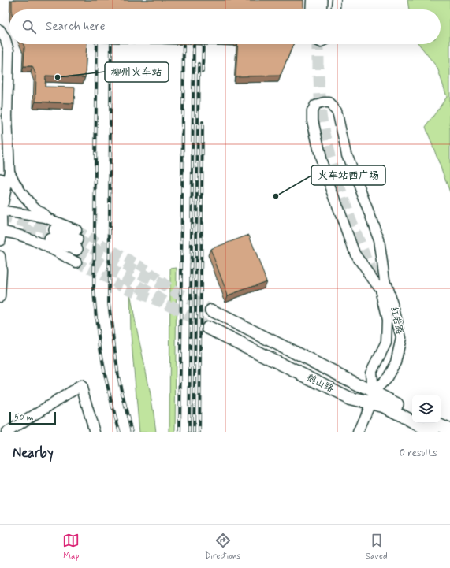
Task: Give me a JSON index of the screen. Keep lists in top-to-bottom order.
{
  "streets": {
    "main road": ["鹅山路"],
    "street": ["红岩路"]
  },
  "crossings": [
    ["红岩路", "鹅山路"]
  ],
  "places": ["柳州火车站", "火车站西广场"],
  "scale_bar": "50 m",
  "page": {
    "search": "Search here",
    "scale": "50 m",
    "heading": ["Nearby", "0 results"],
    "nav": ["Map", "Directions", "Saved"]
  }
}
